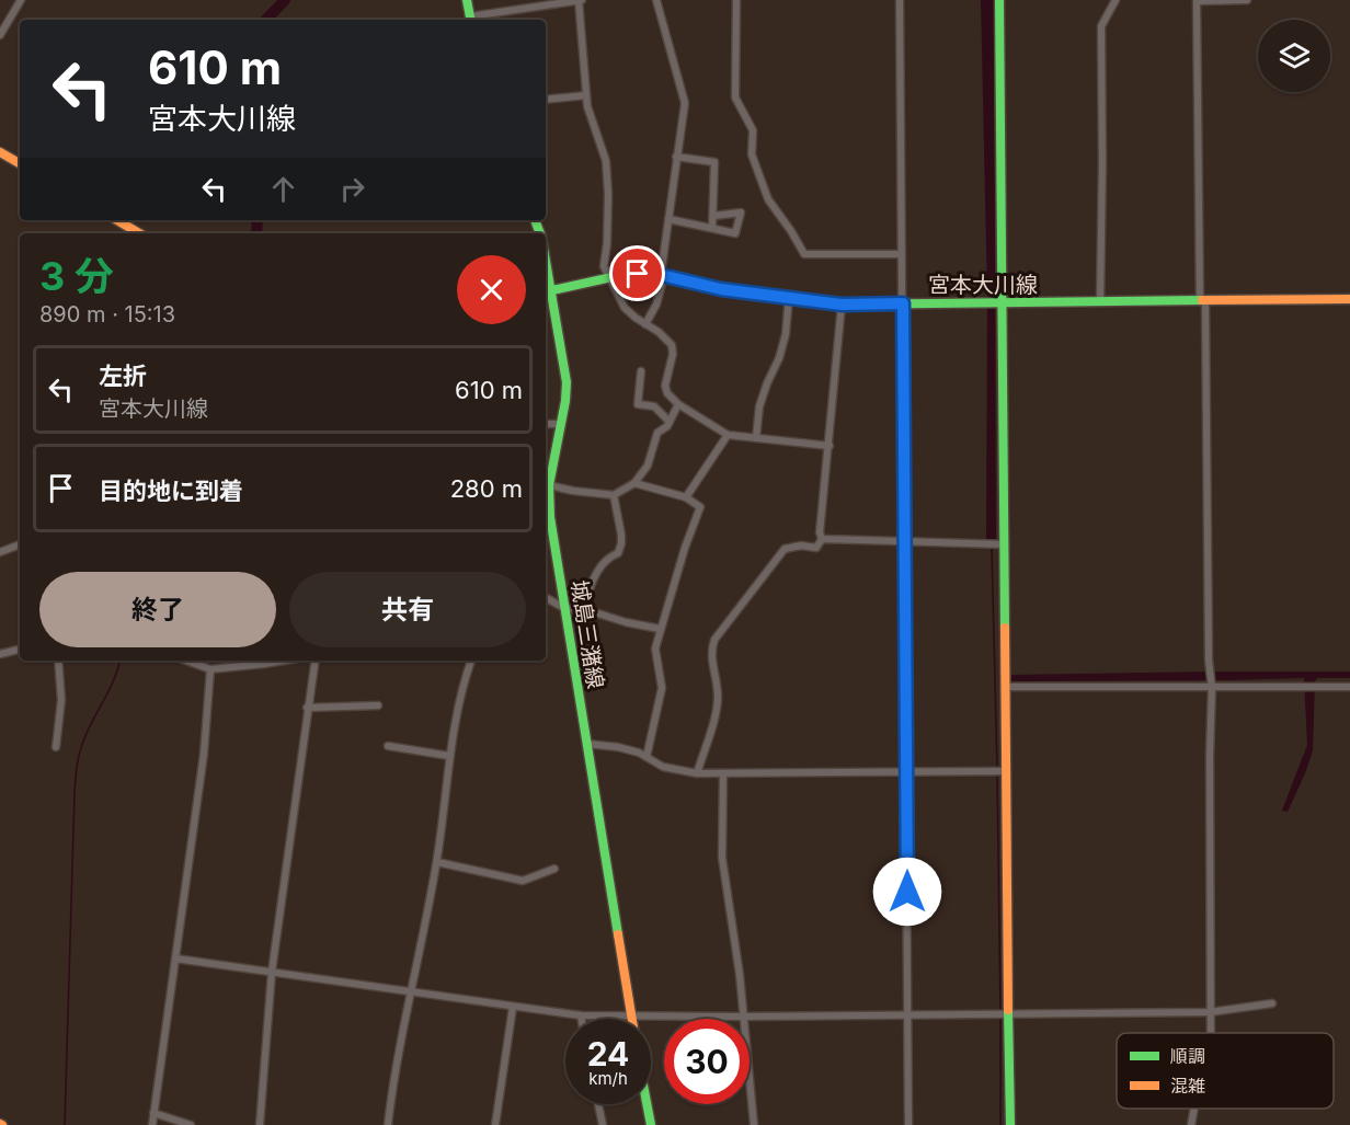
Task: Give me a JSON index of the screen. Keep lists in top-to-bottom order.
{
  "streets": {
    "main road": ["宮本大川線", "城島三潴線"]
  },
  "crossings": [
    ["宮本大川線", "城島三潴線"]
  ],
  "legend": ["順調", "混雑"],
  "page": {
    "turn": ["610 m", "宮本大川線"],
    "heading": ["3 分", "890 m · 15:13"],
    "list": [
      {
        "name": "左折",
        "note": "宮本大川線",
        "value": "610 m"
      },
      {
        "name": "目的地に到着",
        "value": "280 m"
      }
    ],
    "buttons": ["終了", "共有"],
    "speed": "24 km/h",
    "limit": "30"
  }
}
